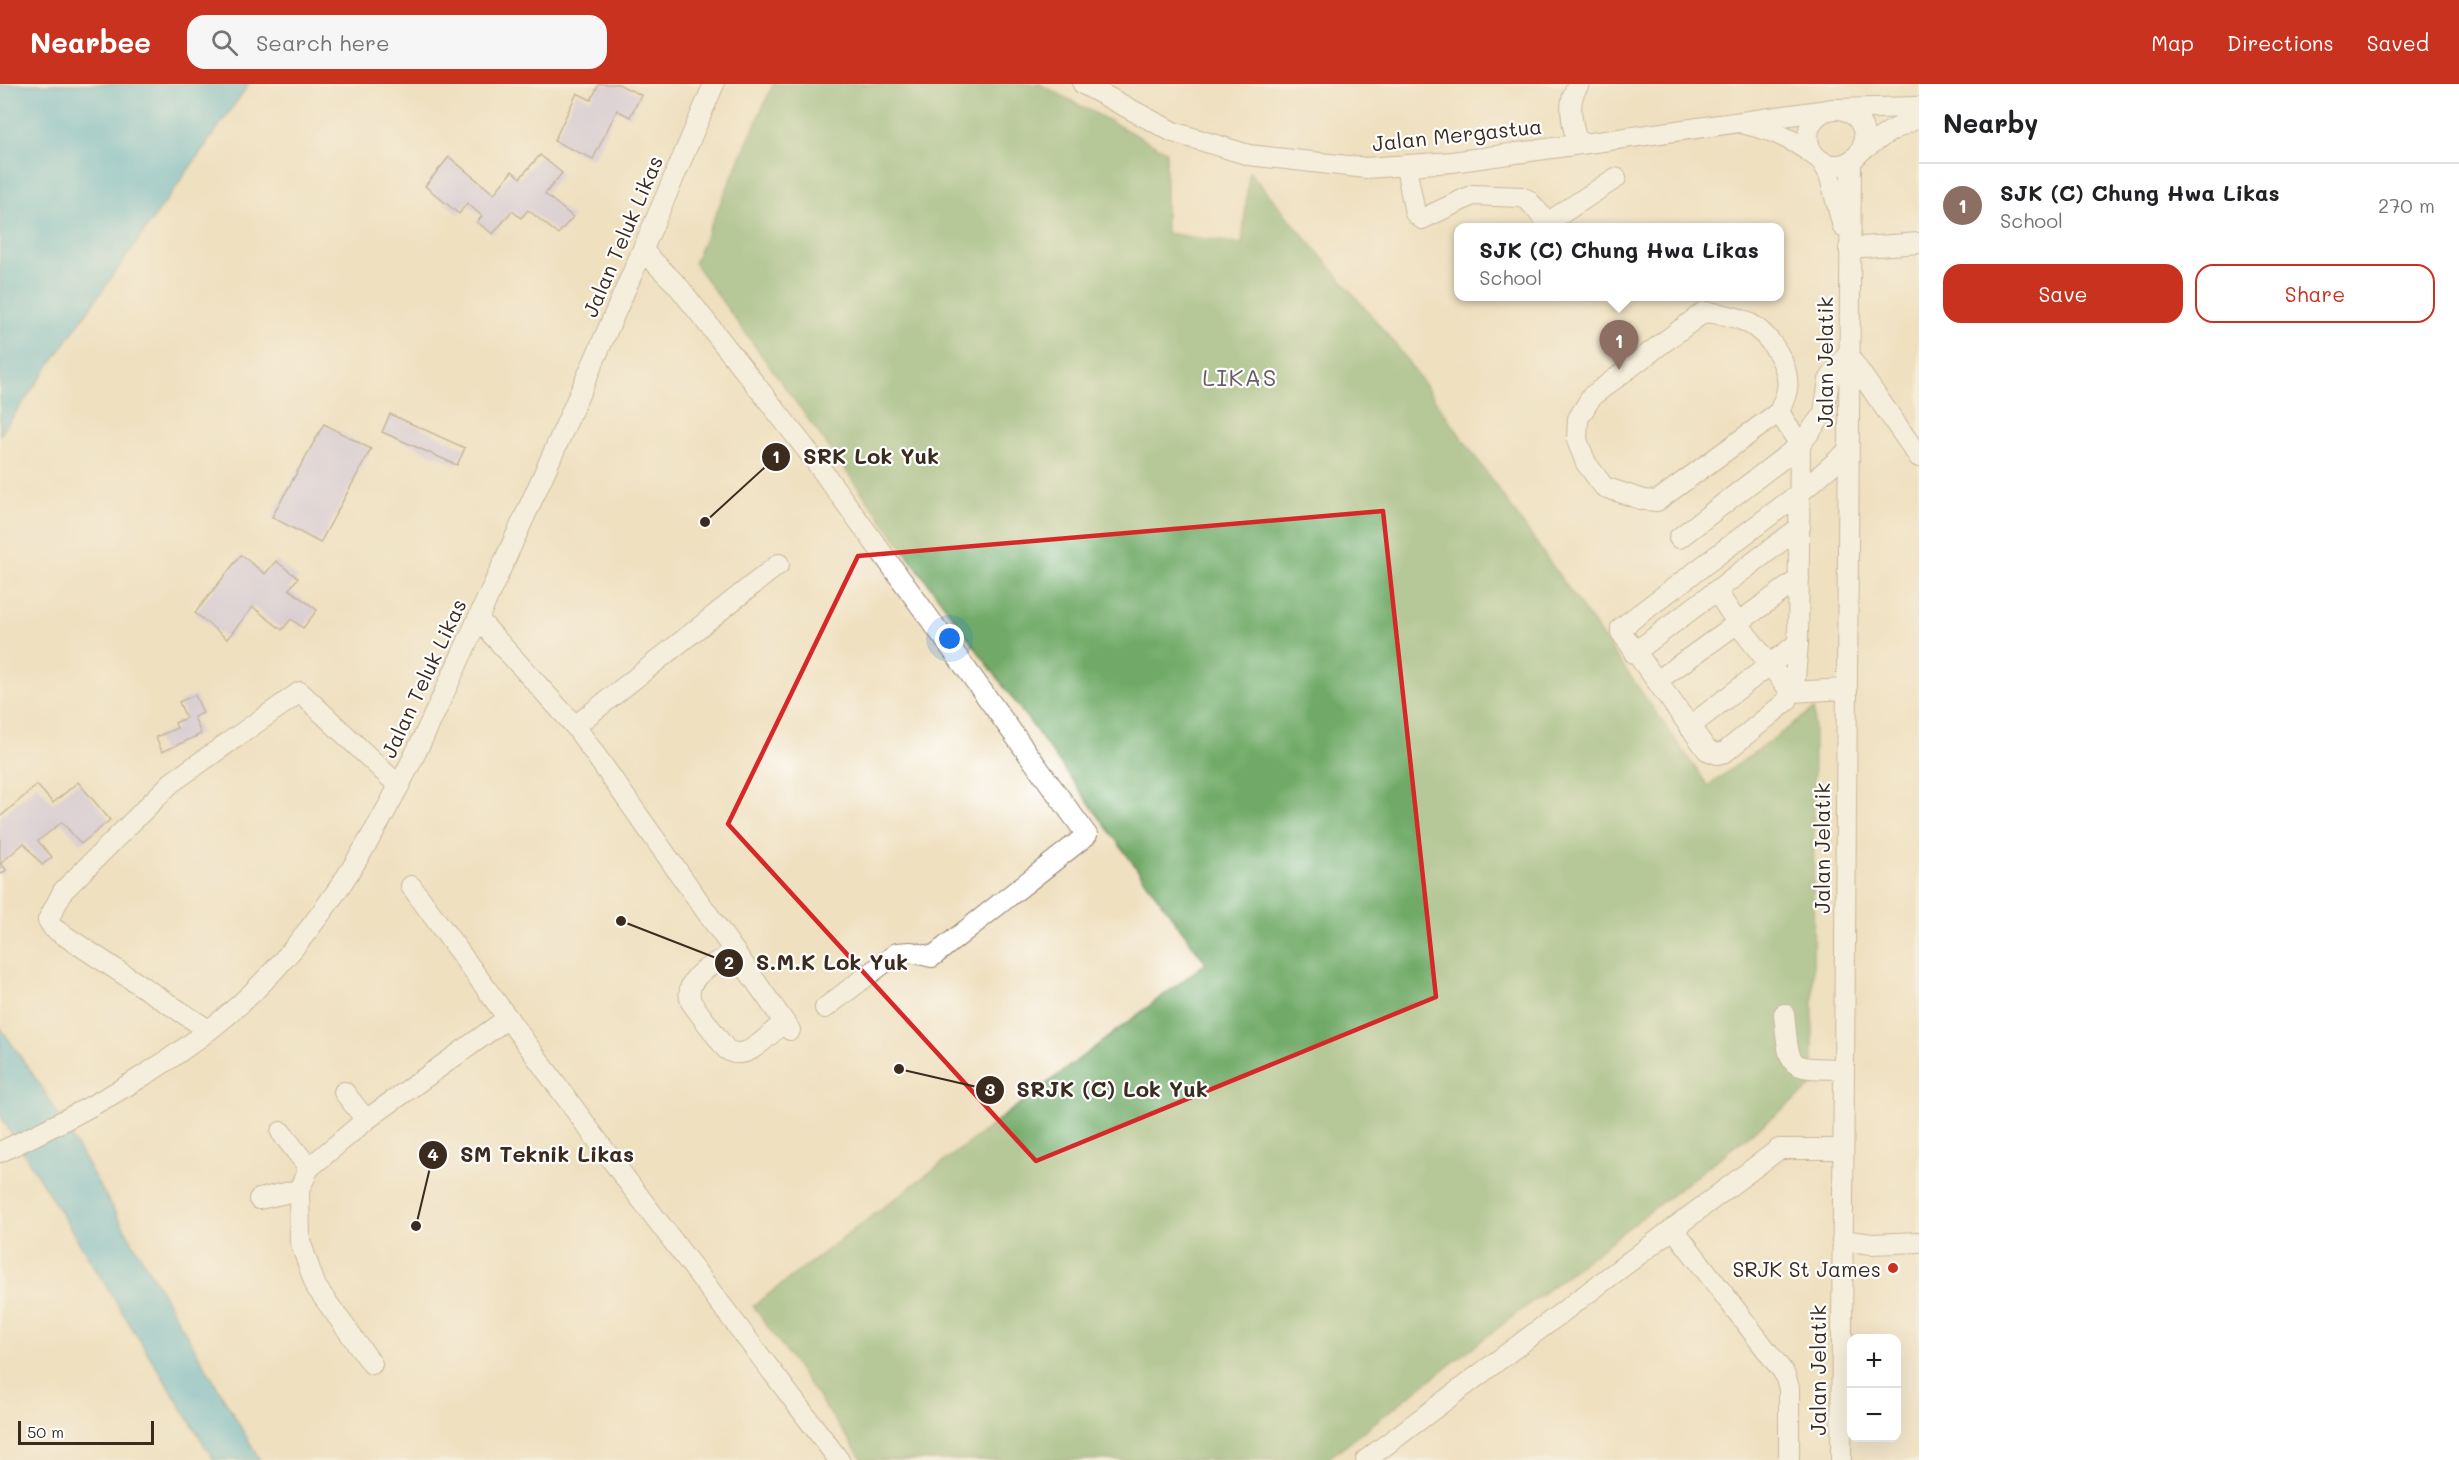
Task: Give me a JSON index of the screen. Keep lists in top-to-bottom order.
{
  "streets": {
    "street": ["Jalan Mergastua", "Jalan Teluk Likas", "Jalan Jelatik"]
  },
  "crossings": [
    ["Jalan Mergastua", "Jalan Jelatik"]
  ],
  "districts": ["LIKAS"],
  "places": [
    "SRK Lok Yuk",
    "S.M.K Lok Yuk",
    "SRJK (C) Lok Yuk",
    "SM Teknik Likas",
    "SRJK St James"
  ],
  "scale_bar": "50 m",
  "page": {
    "header": "Nearbee",
    "search": "Search here",
    "nav": ["Map", "Directions", "Saved"],
    "heading": "Nearby",
    "list": [
      {
        "mark": "1",
        "name": "SJK (C) Chung Hwa Likas",
        "note": "School",
        "value": "270 m"
      }
    ],
    "popup": ["SJK (C) Chung Hwa Likas", "School"],
    "buttons": ["Save", "Share"],
    "pins": "1",
    "map_buttons": ["+", "−"],
    "scale": "50 m"
  }
}
